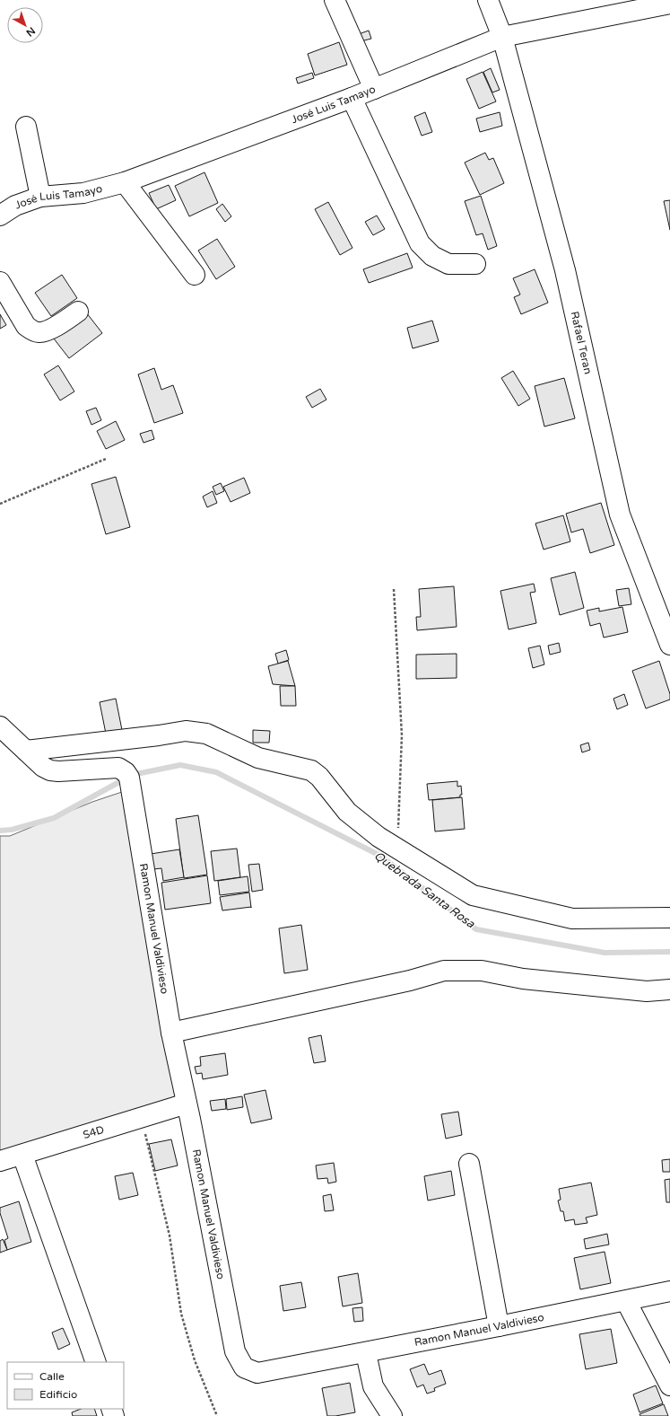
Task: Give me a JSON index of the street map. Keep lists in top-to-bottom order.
{
  "streets": {
    "street": [
      "José Luis Tamayo",
      "Rafael Teran",
      "Ramon Manuel Valdivieso",
      "S4D"
    ]
  },
  "crossings": [
    ["José Luis Tamayo", "Rafael Teran"],
    ["Ramon Manuel Valdivieso", "S4D"]
  ],
  "water": ["Quebrada Santa Rosa"],
  "legend": ["Calle", "Edificio"],
  "north": "bottom right"
}
